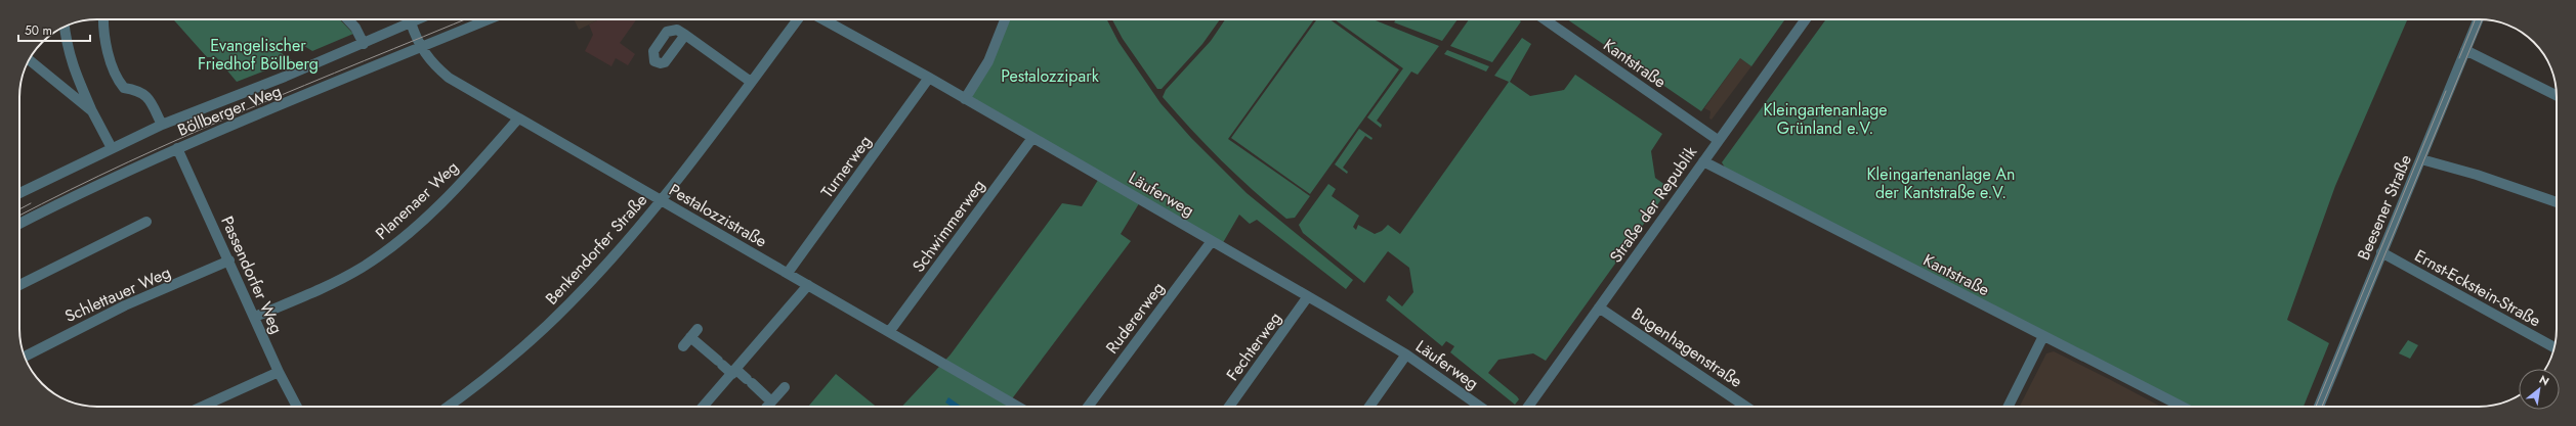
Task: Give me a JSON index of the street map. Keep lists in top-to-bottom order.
{
  "streets": {
    "street": [
      "Kantstraße",
      "Böllberger Weg",
      "Turnerweg",
      "Läuferweg",
      "Planenaer Weg",
      "Straße der Republik",
      "Beesener Straße",
      "Pestalozzistraße",
      "Schwimmerweg",
      "Benkendorfer Straße",
      "Passendorfer Weg",
      "Ernst-Eckstein-Straße",
      "Schlettauer Weg",
      "Rudererweg",
      "Fechterweg",
      "Bugenhagenstraße"
    ]
  },
  "crossings": [
    ["Kantstraße", "Straße der Republik"],
    ["Böllberger Weg", "Pestalozzistraße"],
    ["Böllberger Weg", "Passendorfer Weg"],
    ["Turnerweg", "Läuferweg"],
    ["Turnerweg", "Pestalozzistraße"],
    ["Läuferweg", "Schwimmerweg"],
    ["Läuferweg", "Rudererweg"],
    ["Läuferweg", "Fechterweg"],
    ["Planenaer Weg", "Pestalozzistraße"],
    ["Planenaer Weg", "Passendorfer Weg"],
    ["Straße der Republik", "Bugenhagenstraße"],
    ["Beesener Straße", "Ernst-Eckstein-Straße"],
    ["Pestalozzistraße", "Schwimmerweg"],
    ["Pestalozzistraße", "Benkendorfer Straße"],
    ["Passendorfer Weg", "Schlettauer Weg"]
  ],
  "parks": [
    "Evangelischer Friedhof Böllberg",
    "Pestalozzipark",
    "Kleingartenanlage Grünland e.V.",
    "Kleingartenanlage An der Kantstraße e.V."
  ],
  "scale_bar": "50 m",
  "north": "top right"
}
